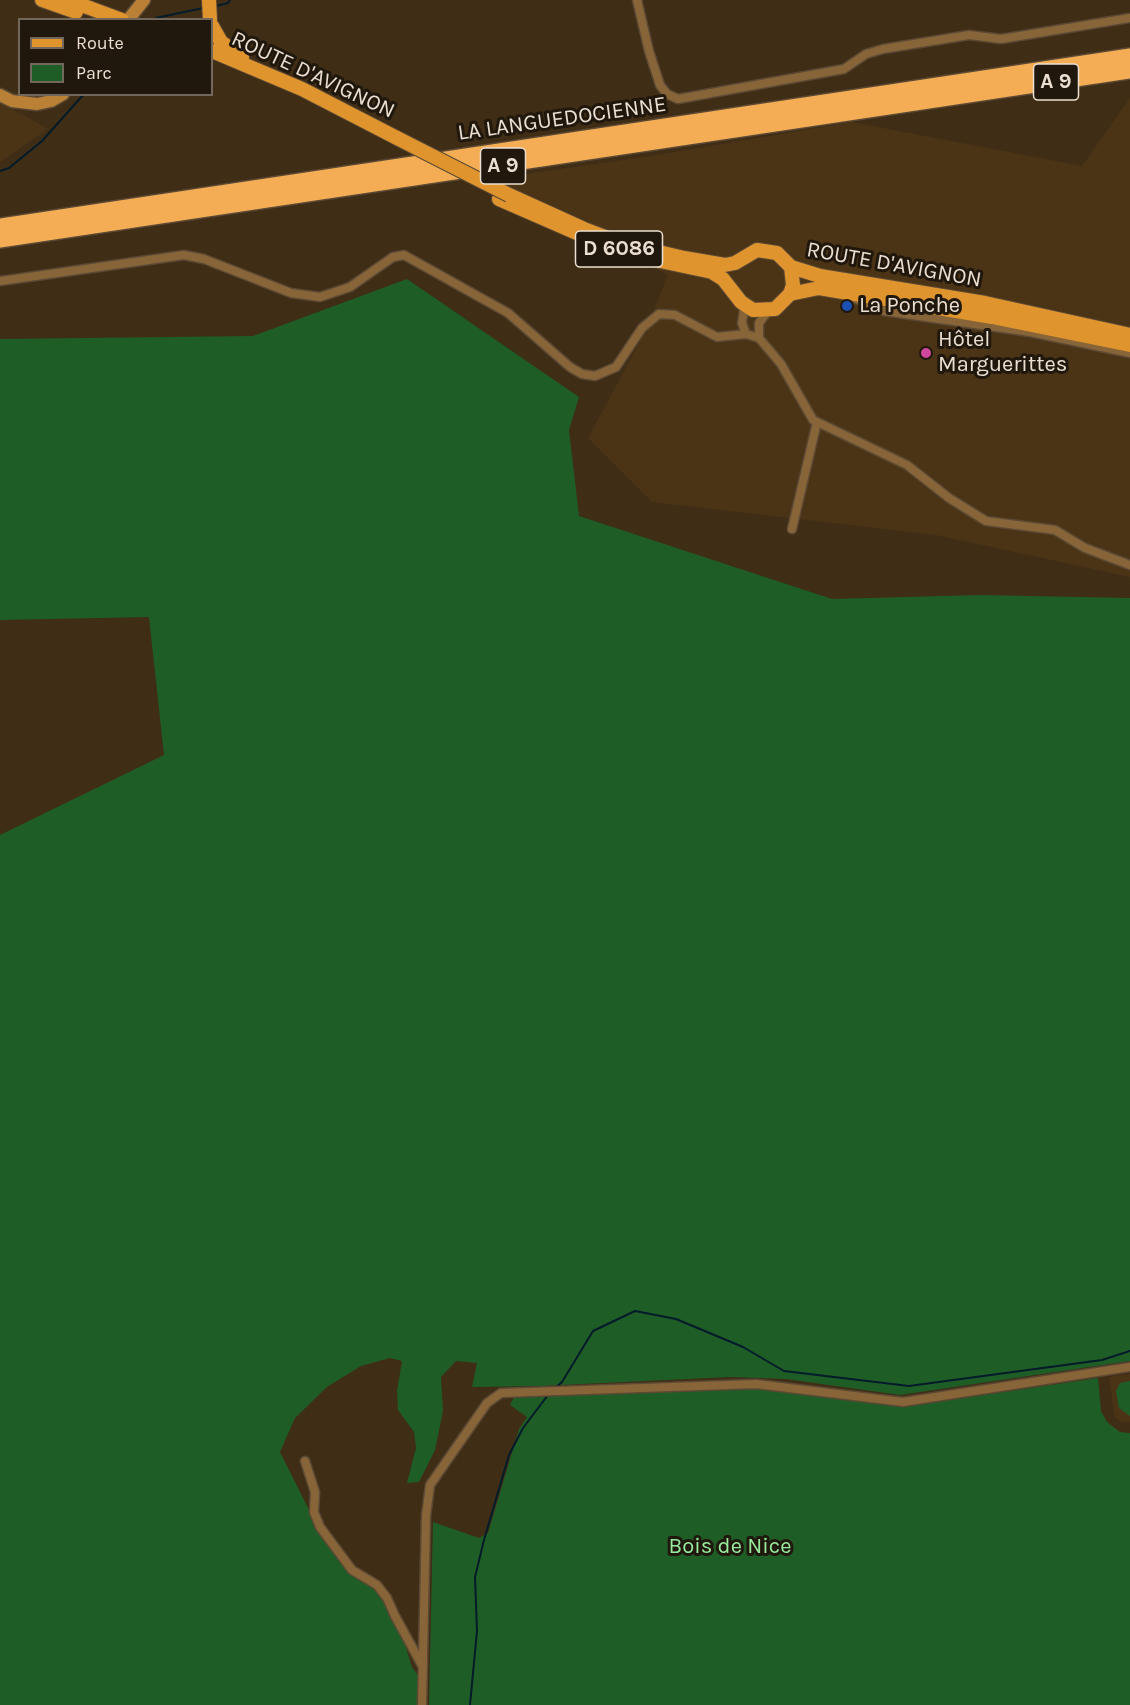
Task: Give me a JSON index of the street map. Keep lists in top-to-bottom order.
{
  "streets": {
    "highway": ["A 9", "LA LANGUEDOCIENNE"],
    "main road": ["ROUTE D'AVIGNON", "D 6086"]
  },
  "crossings": [
    ["ROUTE D'AVIGNON", "D 6086"]
  ],
  "parks": ["Bois de Nice"],
  "places": ["La Ponche", "Hôtel Marguerittes"],
  "legend": ["Route", "Parc"]
}
